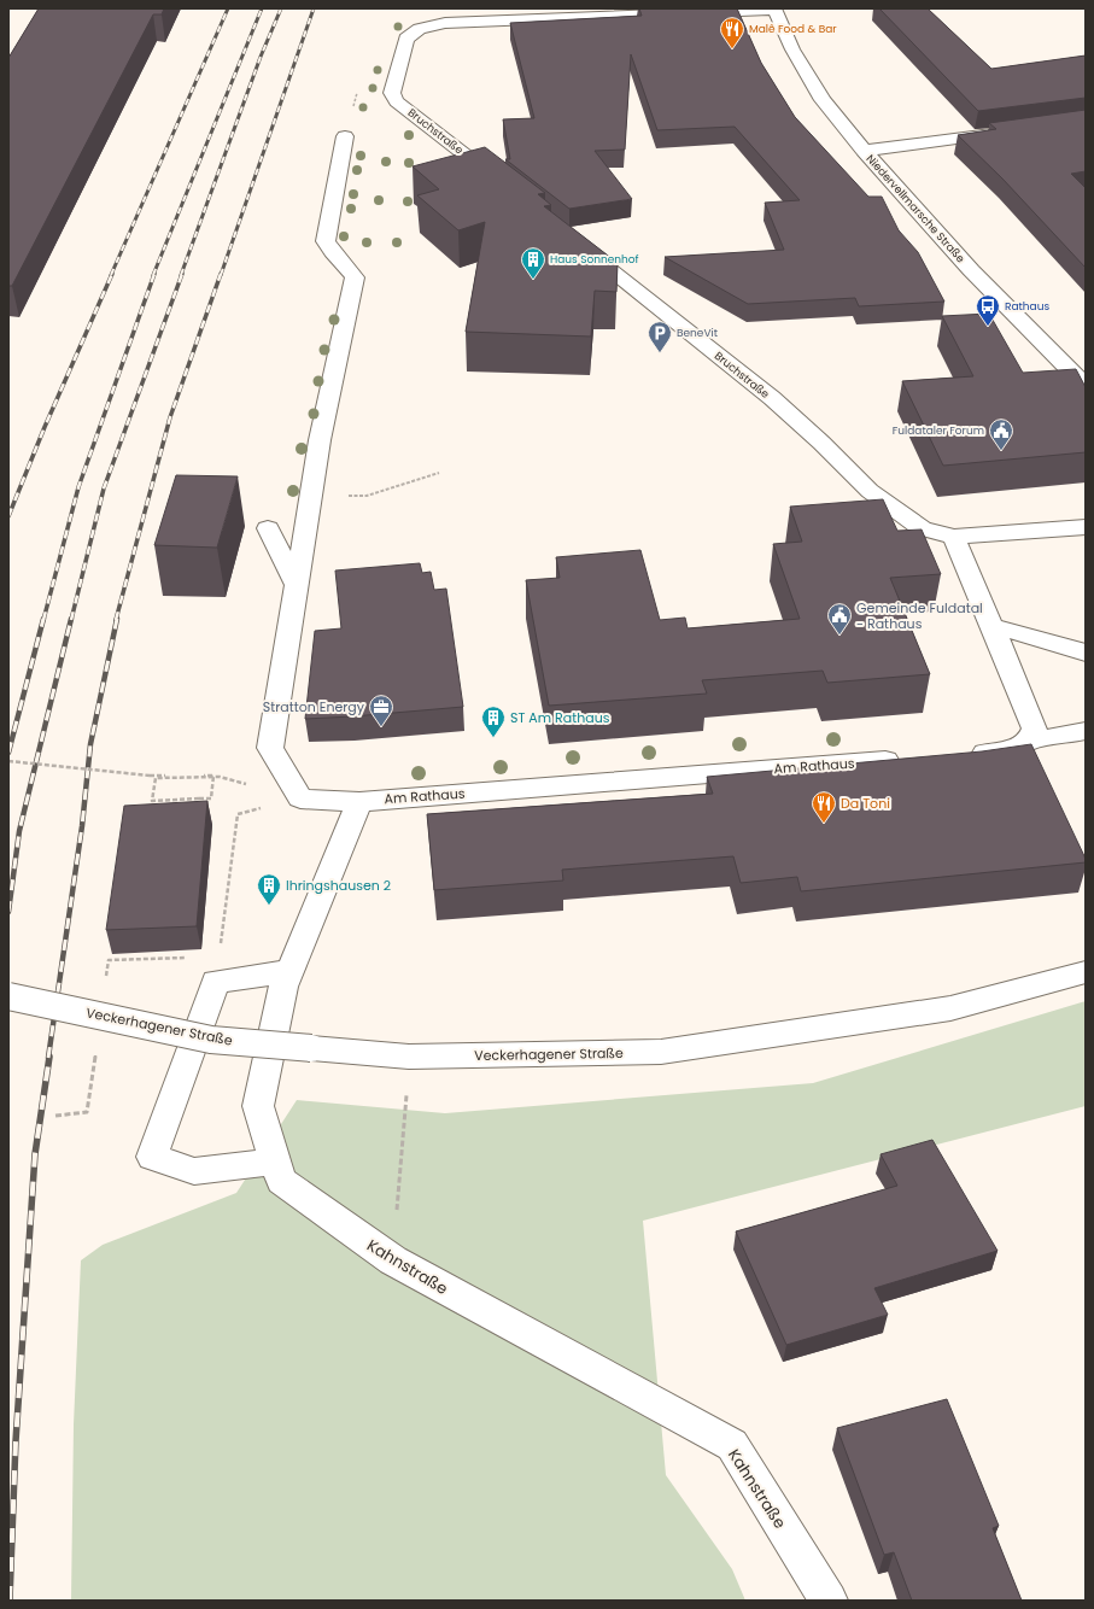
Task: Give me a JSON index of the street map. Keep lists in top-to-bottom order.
{
  "streets": {
    "street": [
      "Bruchstraße",
      "Niedervellmarsche Straße",
      "Am Rathaus",
      "Veckerhagener Straße",
      "Kahnstraße"
    ]
  },
  "crossings": [
    ["Bruchstraße", "Niedervellmarsche Straße"],
    ["Am Rathaus", "Kahnstraße"]
  ],
  "places": {
    "restaurant": ["Malê Food & Bar", "Da Toni"],
    "building": ["Haus Sonnenhof", "ST Am Rathaus", "Ihringshausen 2"],
    "bus stop": ["Rathaus"],
    "parking": ["BeneVit"],
    "public building": ["Fuldataler Forum", "Gemeinde Fuldatal - Rathaus"],
    "office": ["Stratton Energy"]
  }
}
